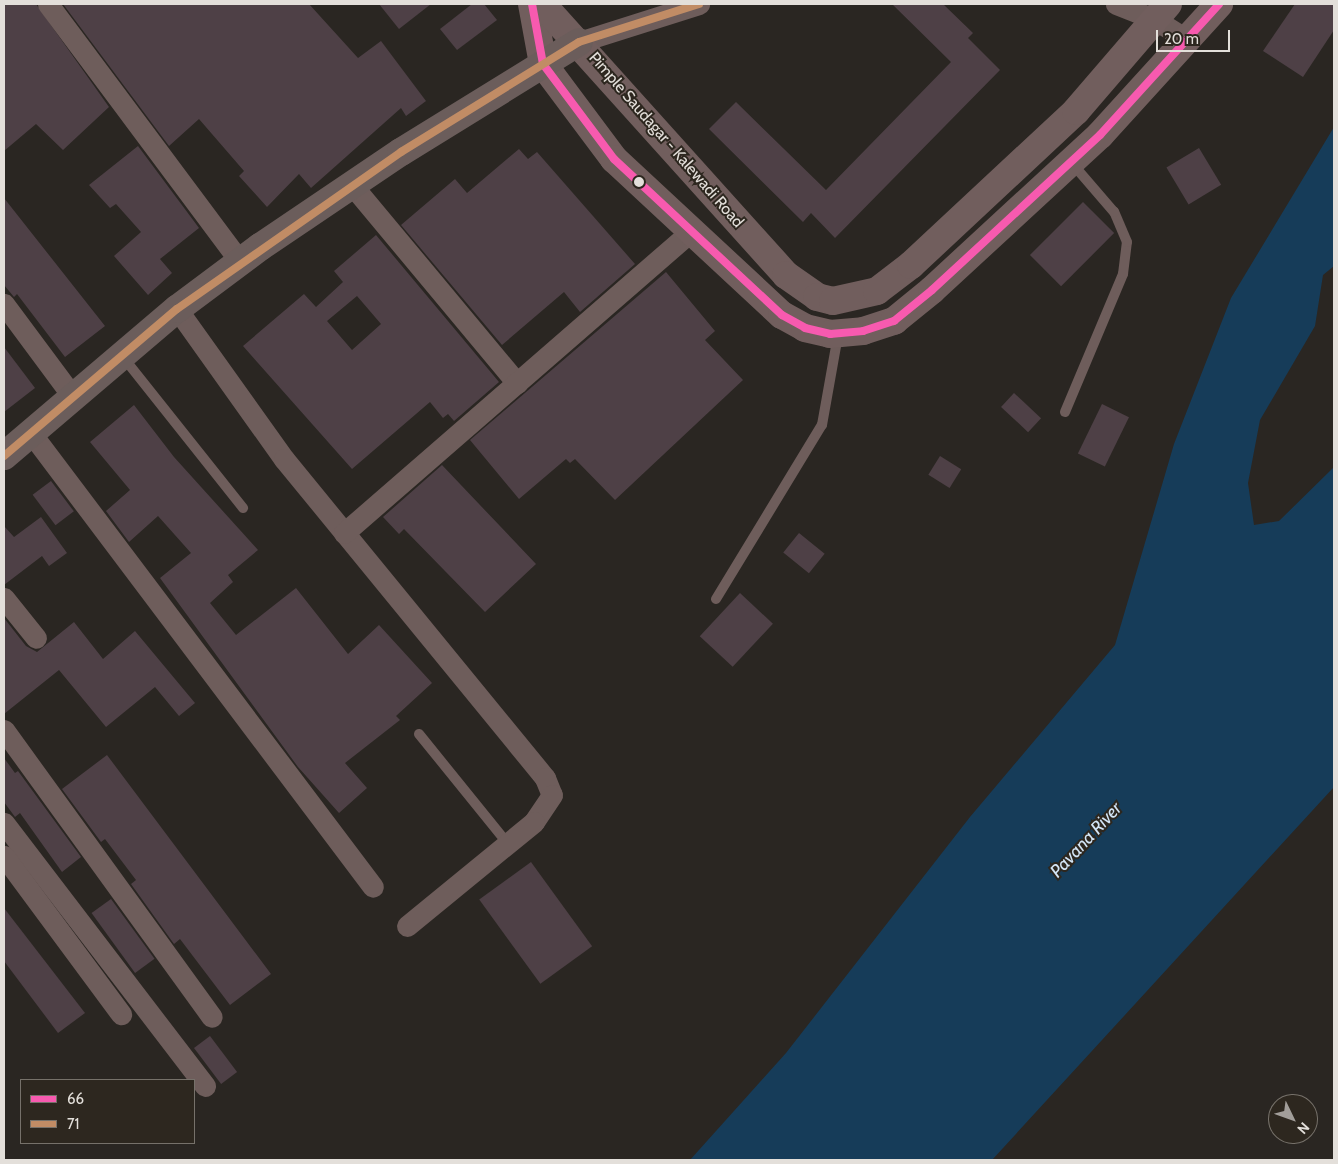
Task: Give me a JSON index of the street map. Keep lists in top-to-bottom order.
{
  "streets": {
    "main road": ["Pimple Saudagar - Kalewadi Road"]
  },
  "water": ["Pavana River"],
  "lines": ["transit line 66", "transit line 71"],
  "legend": ["66", "71"],
  "scale_bar": "20 m",
  "north": "bottom right"
}
